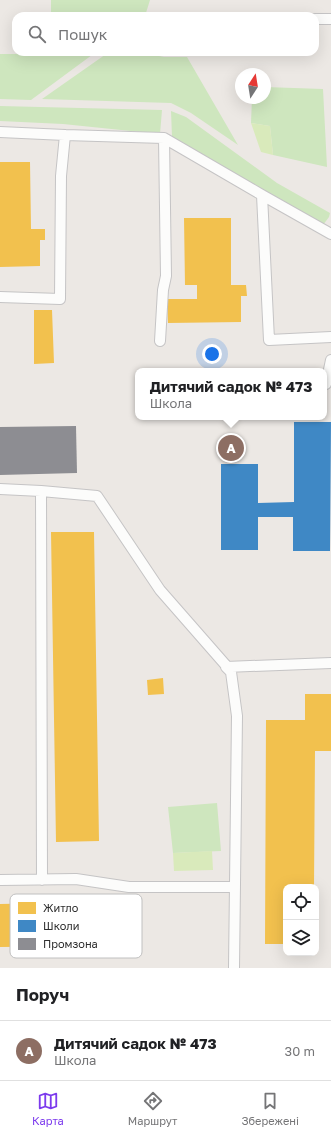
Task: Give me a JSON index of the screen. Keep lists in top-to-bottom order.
{
  "legend": ["Житло", "Школи", "Промзона"],
  "north": "top",
  "page": {
    "search": "Пошук",
    "popup": ["Дитячий садок № 473", "Школа"],
    "pins": "A",
    "heading": "Поруч",
    "list": [
      {
        "mark": "A",
        "name": "Дитячий садок № 473",
        "note": "Школа",
        "value": "30 m"
      }
    ],
    "nav": ["Карта", "Маршрут", "Збережені"]
  }
}
